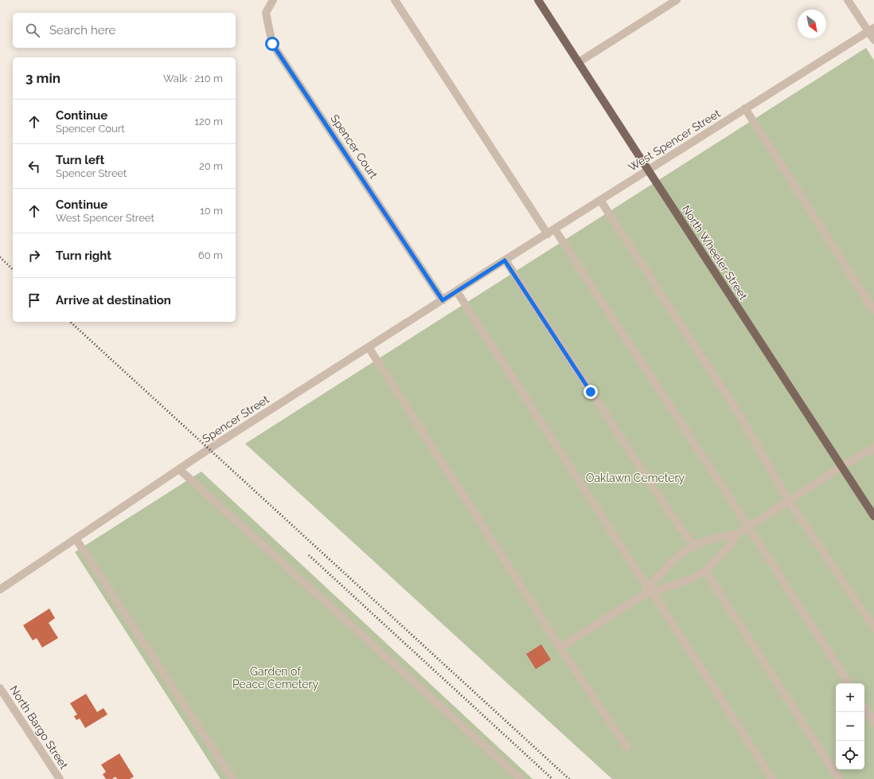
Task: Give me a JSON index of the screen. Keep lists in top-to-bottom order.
{
  "streets": {
    "main road": ["North Wheeler Street"],
    "street": [
      "West Spencer Street",
      "Spencer Court",
      "Spencer Street",
      "North Bargo Street"
    ]
  },
  "crossings": [
    ["West Spencer Street", "North Wheeler Street"],
    ["West Spencer Street", "Spencer Street"],
    ["Spencer Court", "Spencer Street"]
  ],
  "parks": ["Oaklawn Cemetery", "Garden of Peace Cemetery"],
  "north": "bottom right",
  "page": {
    "search": "Search here",
    "heading": ["3 min", "Walk · 210 m"],
    "list": [
      ["Continue", "Spencer Court", "120 m"],
      ["Turn left", "Spencer Street", "20 m"],
      ["Continue", "West Spencer Street", "10 m"],
      ["Turn right", "60 m"],
      "Arrive at destination"
    ],
    "map_buttons": ["+", "−"]
  }
}
